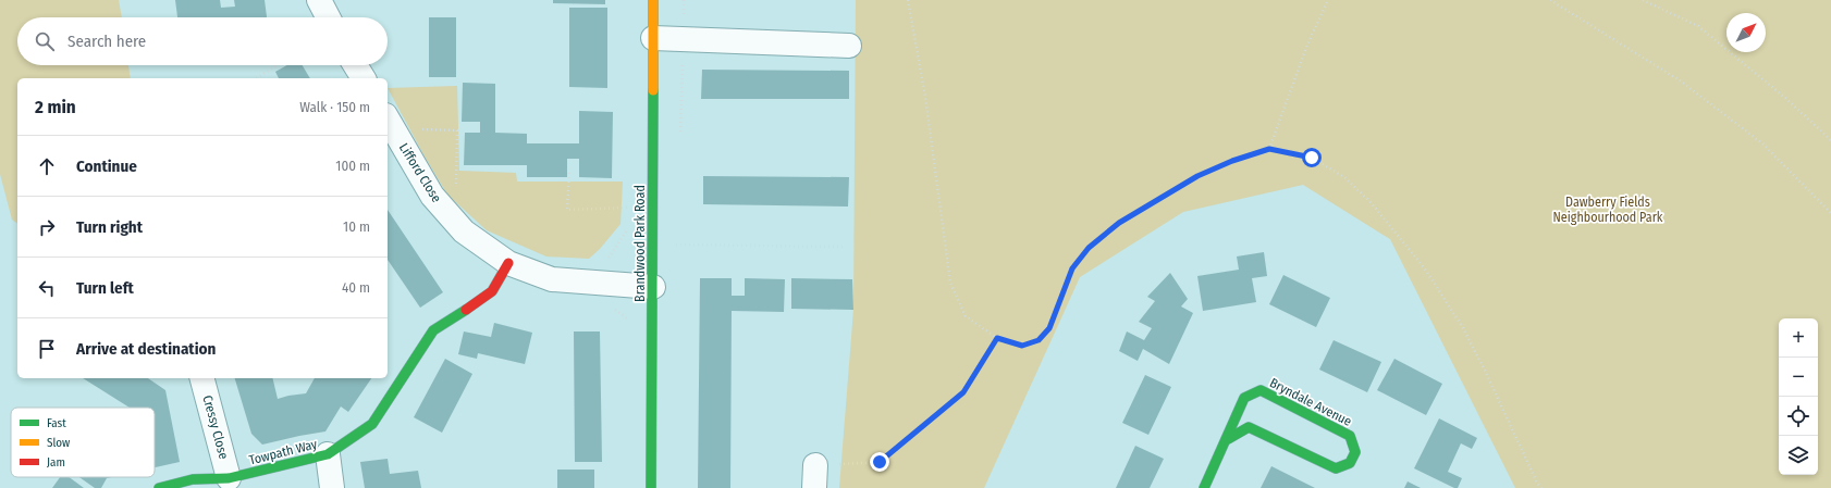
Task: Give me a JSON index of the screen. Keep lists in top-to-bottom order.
{
  "streets": {
    "street": [
      "Lifford Close",
      "Brandwood Park Road",
      "Bryndale Avenue",
      "Cressy Close",
      "Towpath Way"
    ]
  },
  "crossings": [
    ["Lifford Close", "Brandwood Park Road"],
    ["Lifford Close", "Towpath Way"],
    ["Cressy Close", "Towpath Way"]
  ],
  "parks": ["Dawberry Fields Neighbourhood Park"],
  "legend": ["Fast", "Slow", "Jam"],
  "north": "top right",
  "page": {
    "search": "Search here",
    "heading": ["2 min", "Walk · 150 m"],
    "list": [
      ["Continue", "100 m"],
      ["Turn right", "10 m"],
      ["Turn left", "40 m"],
      "Arrive at destination"
    ],
    "map_buttons": ["+", "−"]
  }
}
